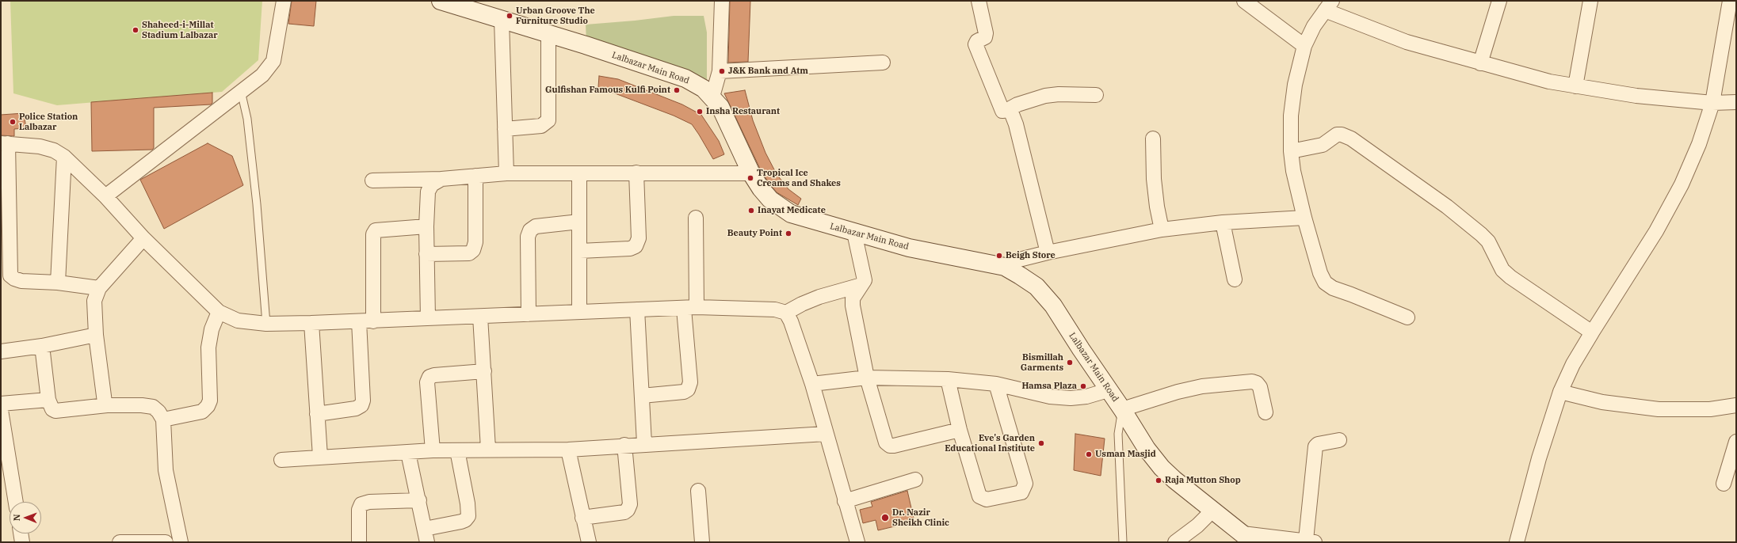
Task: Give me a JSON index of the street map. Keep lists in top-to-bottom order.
{
  "streets": {
    "main road": ["Lalbazar Main Road"]
  },
  "places": [
    "Urban Groove The Furniture Studio",
    "Shaheed-i-Millat Stadium Lalbazar",
    "J&K Bank and Atm",
    "Gulfishan Famous Kulfi Point",
    "Insha Restaurant",
    "Police Station Lalbazar",
    "Tropical Ice Creams and Shakes",
    "Inayat Medicate",
    "Beauty Point",
    "Beigh Store",
    "Bismillah Garments",
    "Hamsa Plaza",
    "Eve's Garden Educational Institute",
    "Usman Masjid",
    "Raja Mutton Shop",
    "Dr. Nazir Sheikh Clinic"
  ],
  "north": "left"
}
